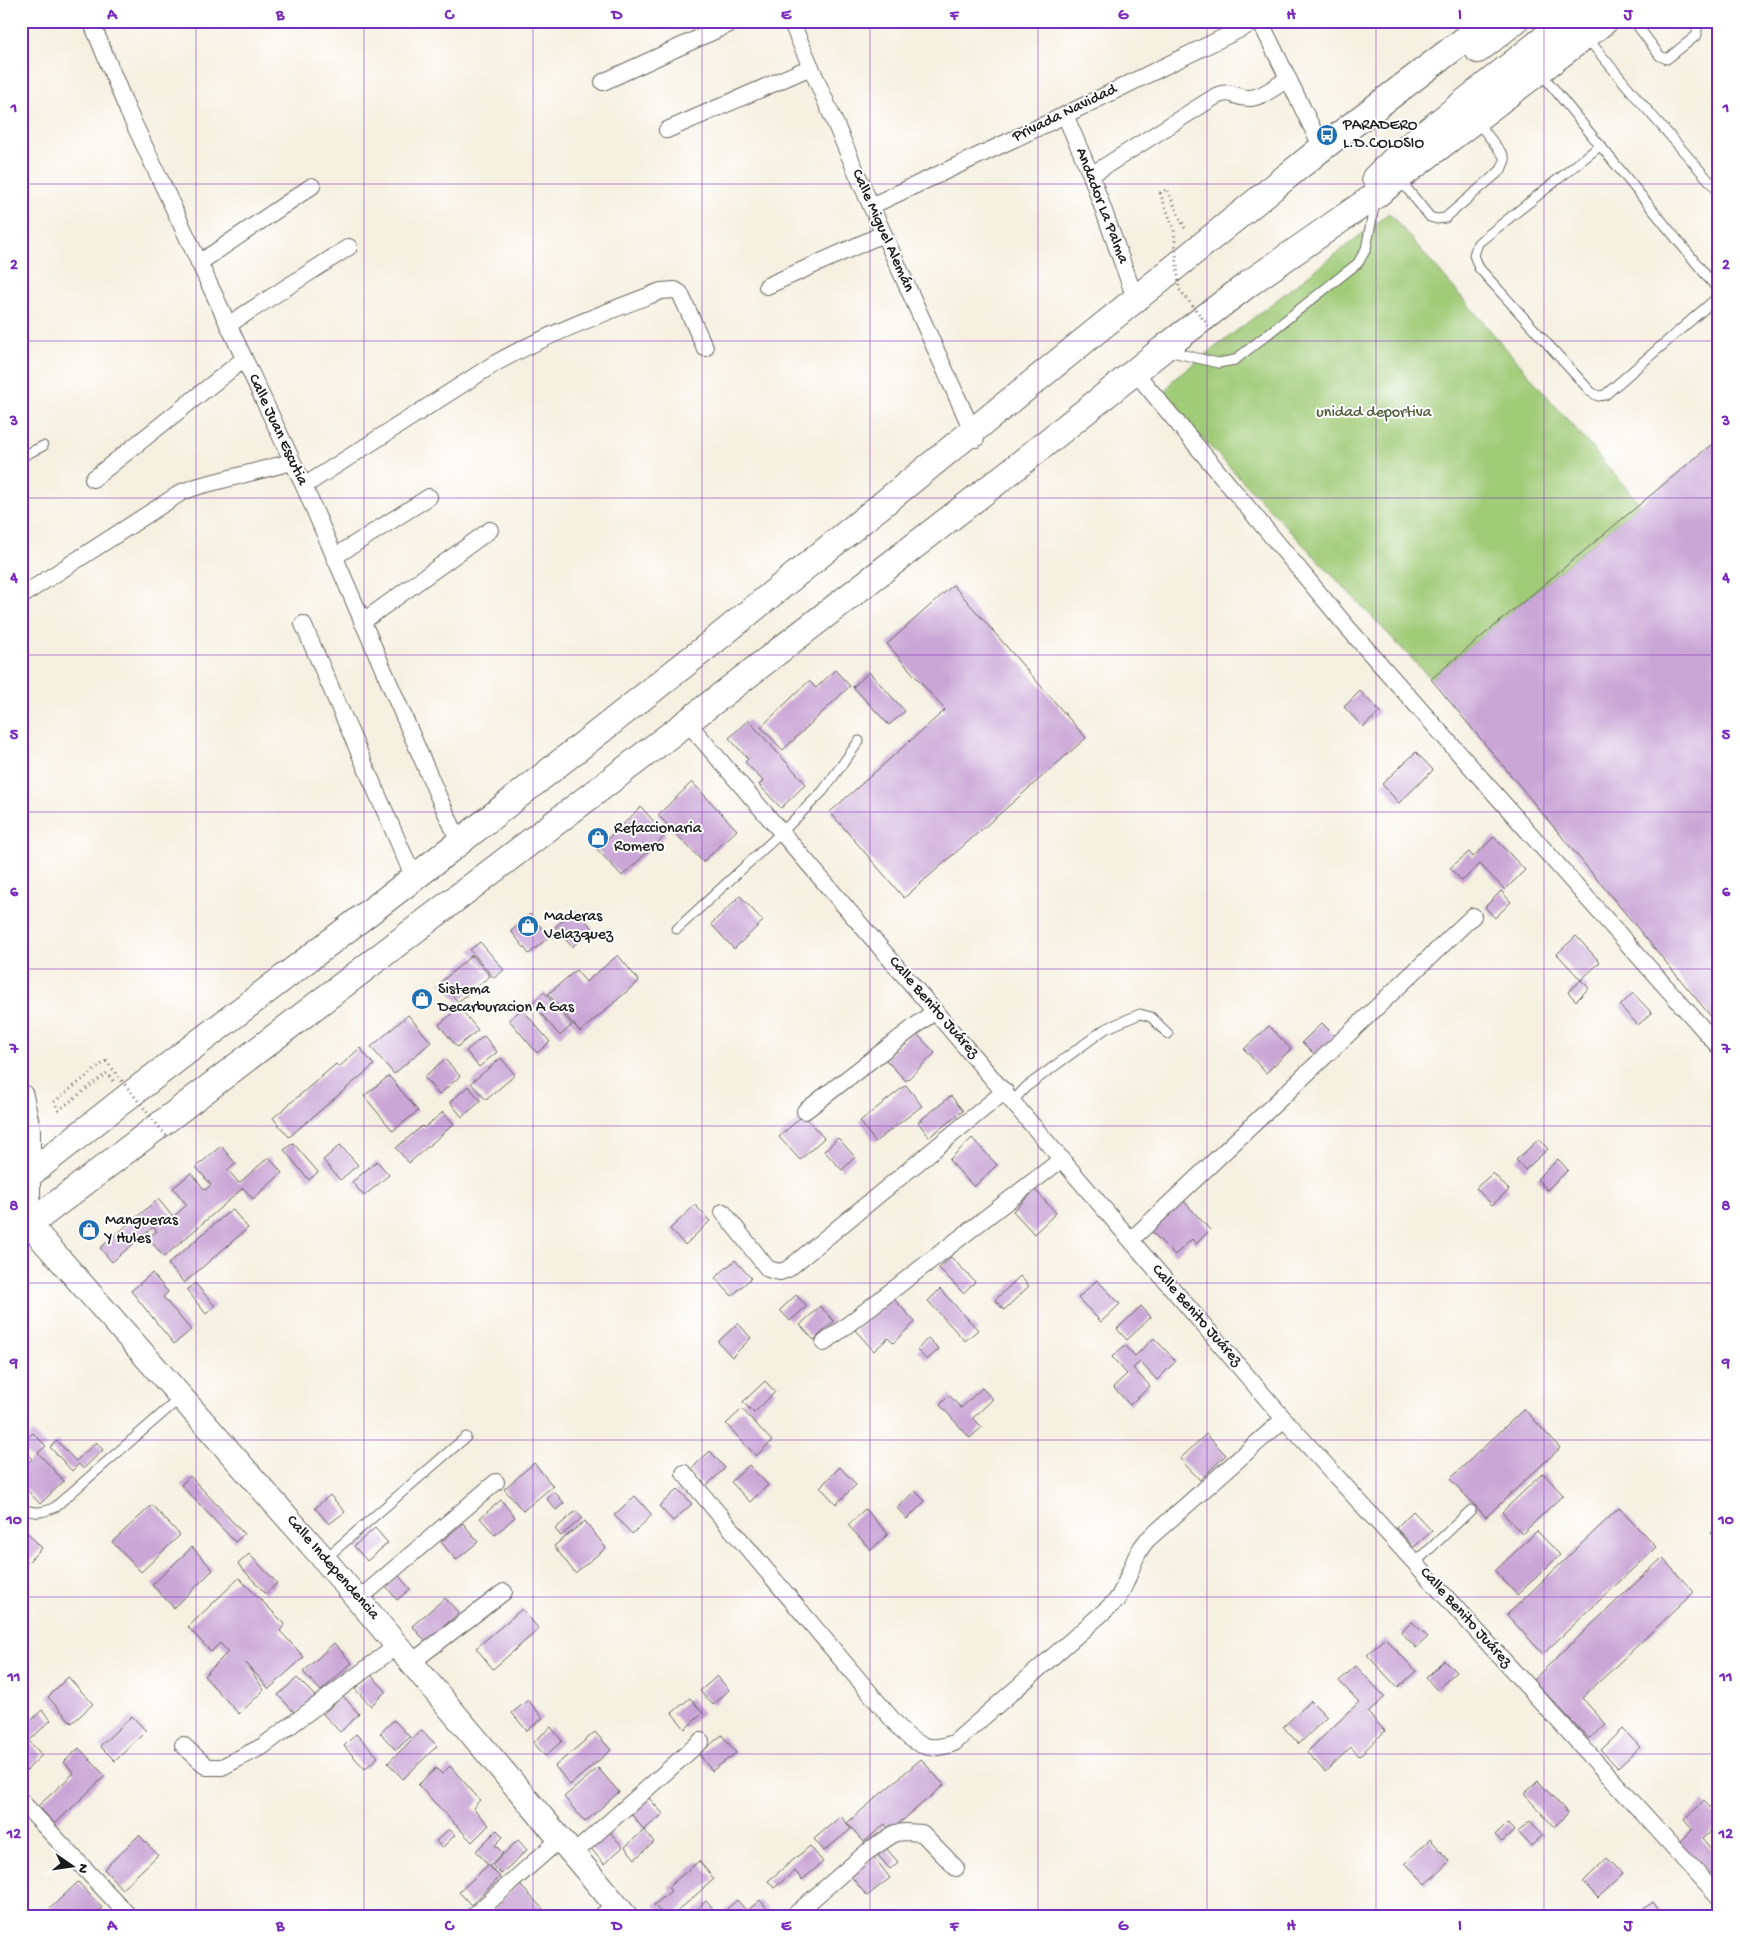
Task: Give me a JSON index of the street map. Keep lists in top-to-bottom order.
{
  "streets": {
    "street": [
      "Privada Navidad",
      "Andador La Palma",
      "Calle Miguel Alemán",
      "Calle Juan Escutia",
      "Calle Benito Juárez",
      "Calle Independencia"
    ]
  },
  "crossings": [
    ["Privada Navidad", "Andador La Palma"],
    ["Privada Navidad", "Calle Miguel Alemán"]
  ],
  "parks": ["unidad deportiva"],
  "places": {
    "bus stop": ["PARADERO L.D.COLOSIO"],
    "shop": [
      "Refaccionaria Romero",
      "Maderas Velazquez",
      "Sistema Decarburacion A Gas",
      "Mangueras Y Hules"
    ]
  },
  "north": "right",
  "grid": {
    "columns": [
      "A",
      "B",
      "C",
      "D",
      "E",
      "F",
      "G",
      "H",
      "I",
      "J"
    ],
    "rows": [
      "1",
      "2",
      "3",
      "4",
      "5",
      "6",
      "7",
      "8",
      "9",
      "10",
      "11",
      "12"
    ]
  }
}
